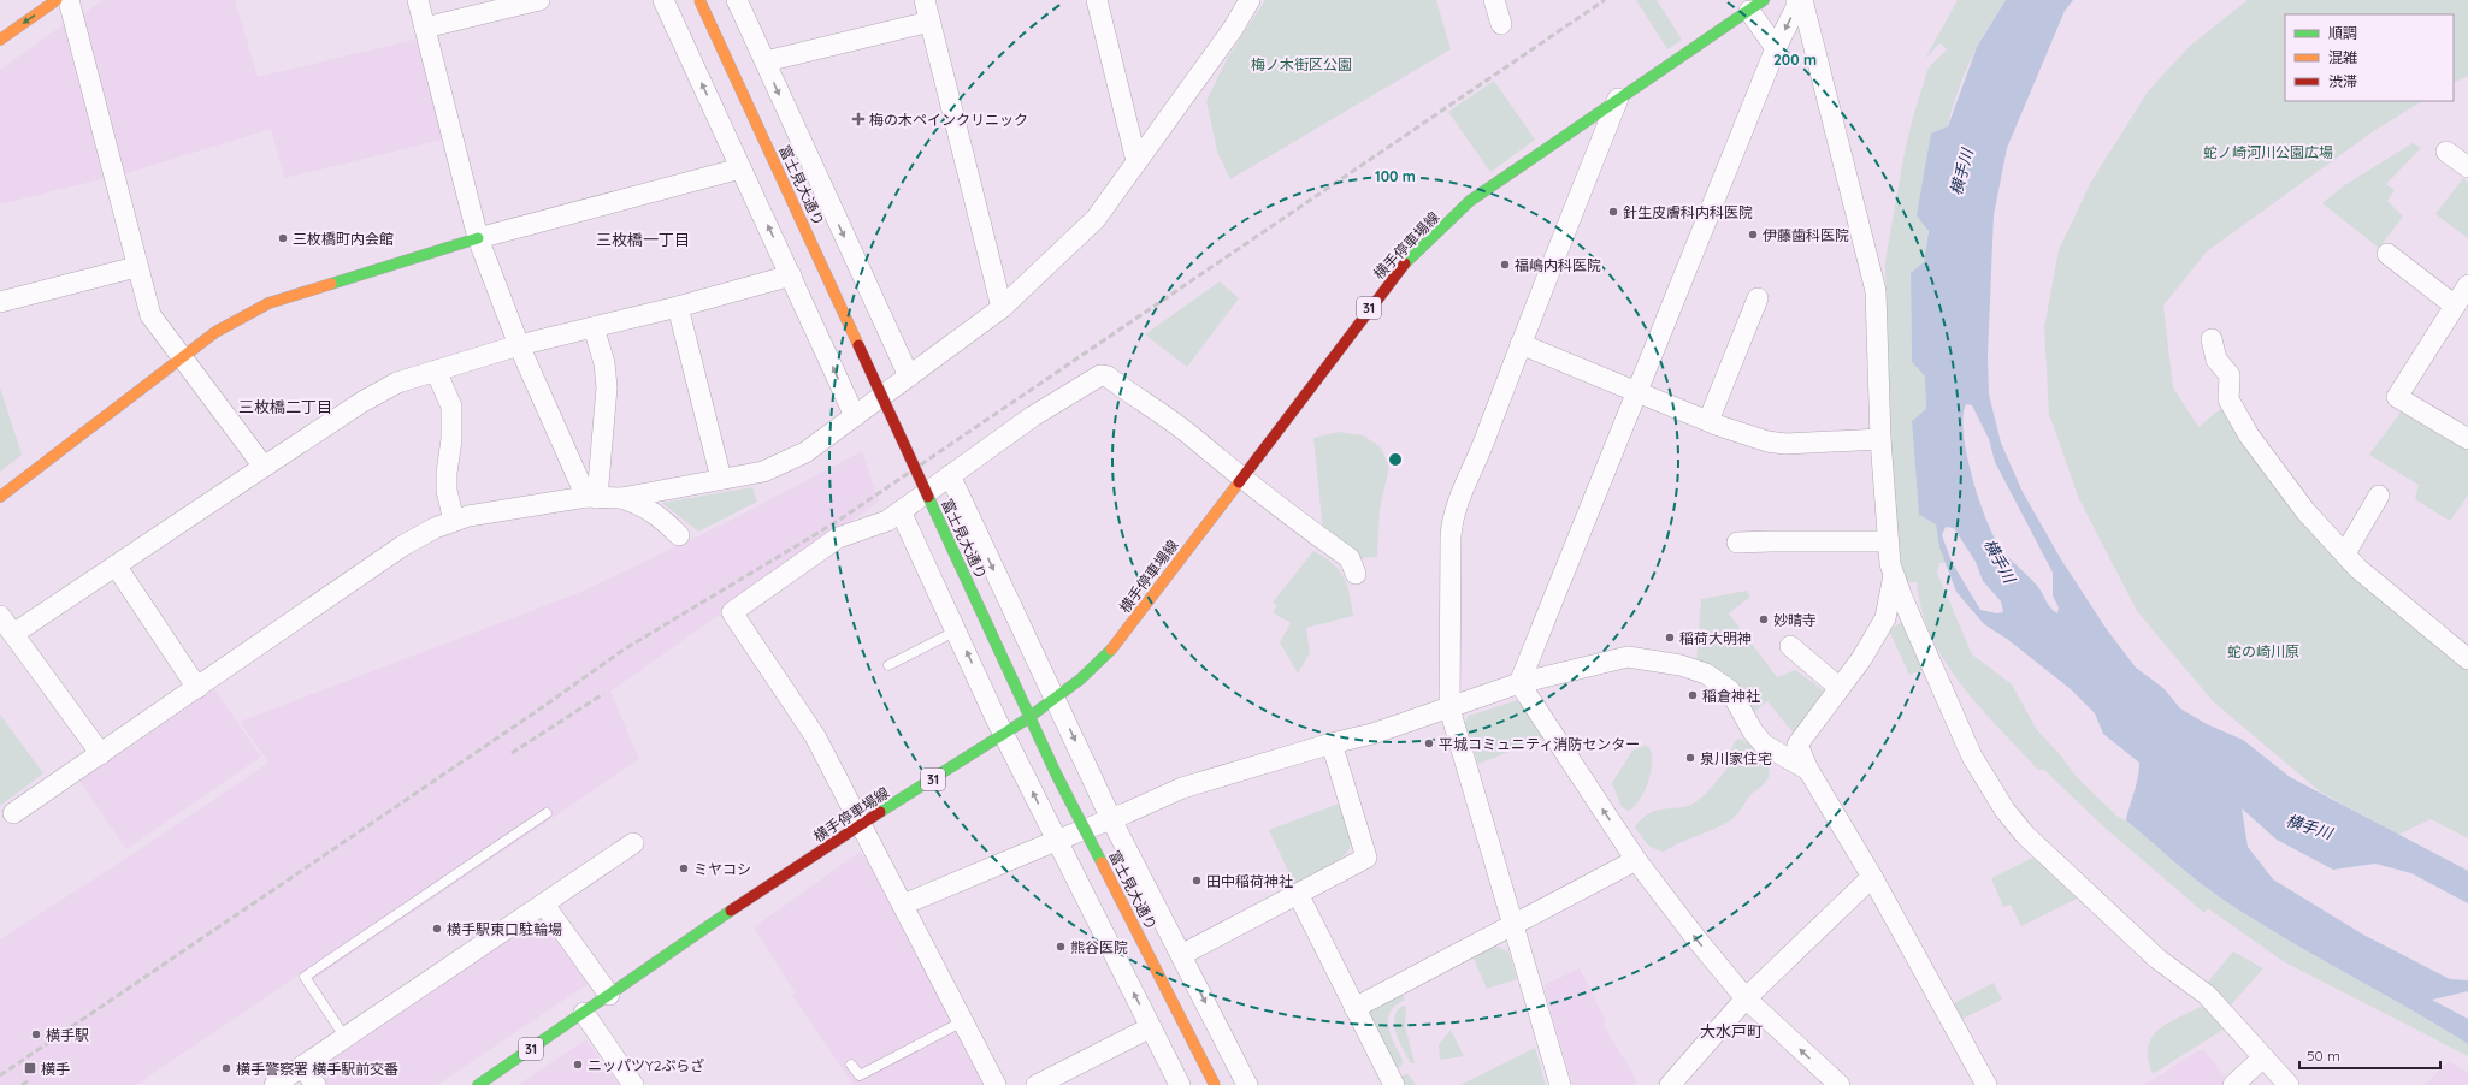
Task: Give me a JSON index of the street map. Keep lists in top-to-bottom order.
{
  "streets": {
    "main road": ["富士見大通り", "横手停車場線", "31"]
  },
  "districts": ["三枚橋一丁目", "三枚橋二丁目", "大水戸町"],
  "water": ["横手川"],
  "parks": ["梅ノ木街区公園", "蛇ノ崎河川公園広場", "蛇の崎川原"],
  "places": {
    "health": ["梅の木ペインクリニック"],
    "other": [
      "針生皮膚科内科医院",
      "伊藤歯科医院",
      "三枚橋町内会館",
      "福嶋内科医院",
      "妙晴寺",
      "稲荷大明神",
      "稲倉神社",
      "平城コミュニティ消防センター",
      "泉川家住宅",
      "ミヤコシ",
      "田中稲荷神社",
      "横手駅東口駐輪場",
      "熊谷医院",
      "横手駅",
      "ニッパツY2ぷらざ",
      "横手警察署 横手駅前交番"
    ],
    "transit": ["横手"]
  },
  "legend": ["順調", "混雑", "渋滞"],
  "scale_bar": "50 m",
  "rings": ["200 m", "100 m"]
}
